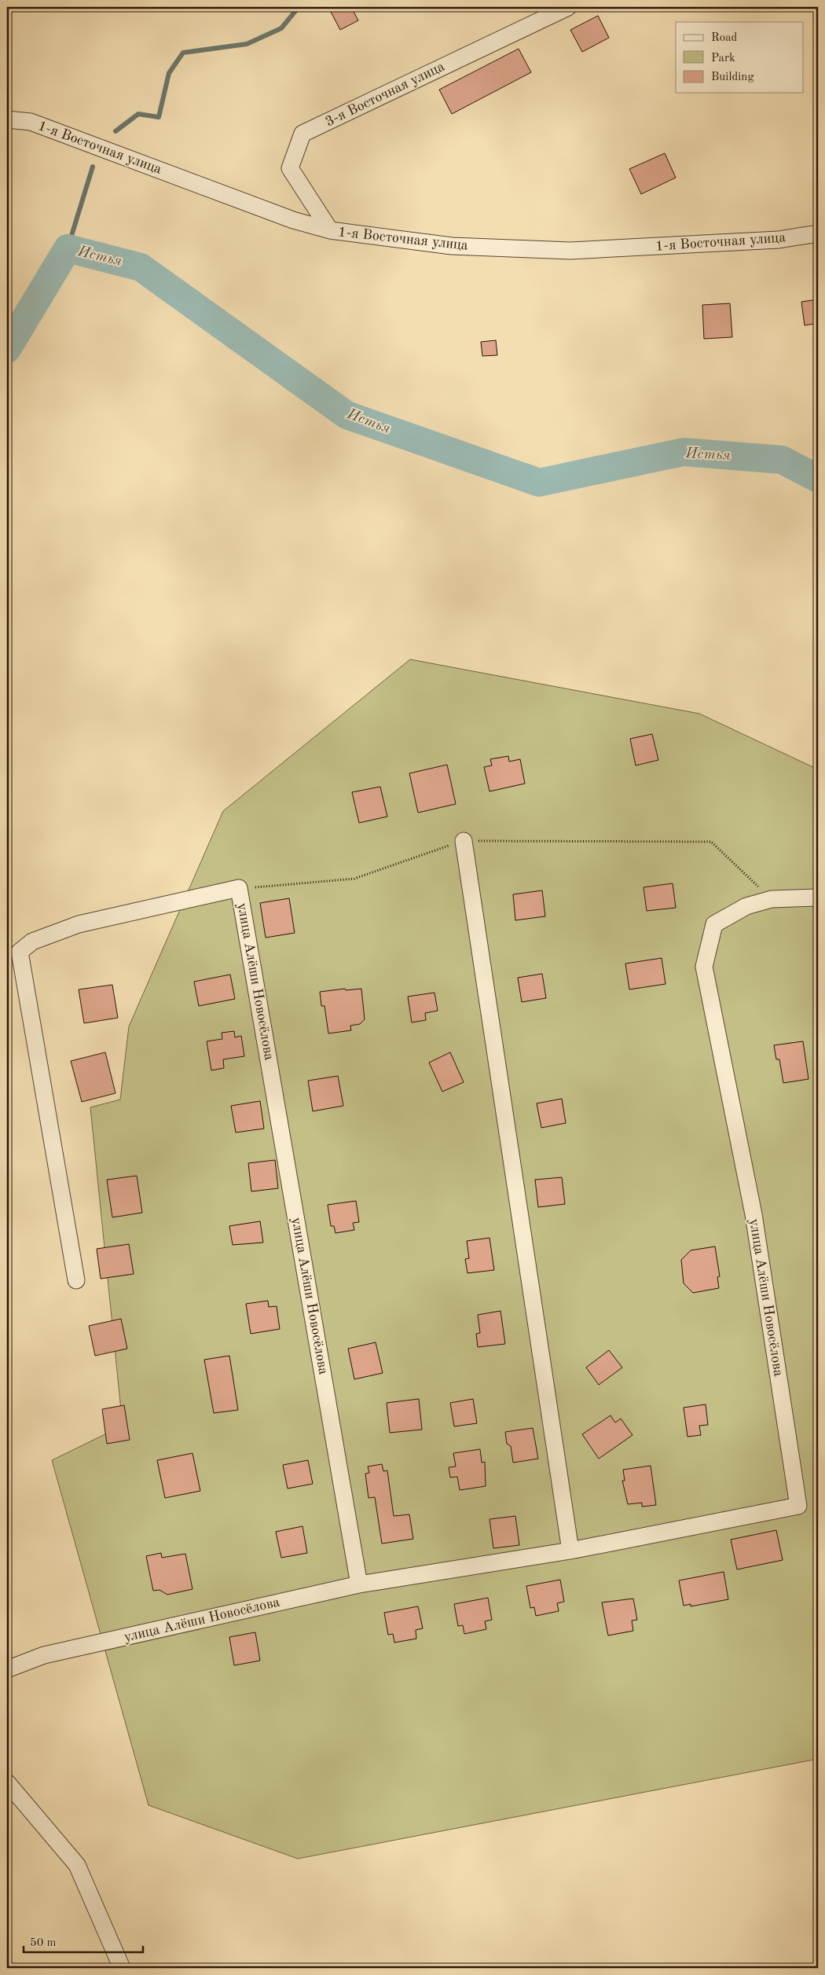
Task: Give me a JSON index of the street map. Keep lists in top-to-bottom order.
{
  "streets": {
    "street": ["3-я Восточная улица", "1-я Восточная улица", "улица Алёши Новосёлова"]
  },
  "crossings": [
    ["3-я Восточная улица", "1-я Восточная улица"]
  ],
  "water": ["Истья"],
  "legend": ["Road", "Park", "Building"],
  "scale_bar": "50 m"
}
